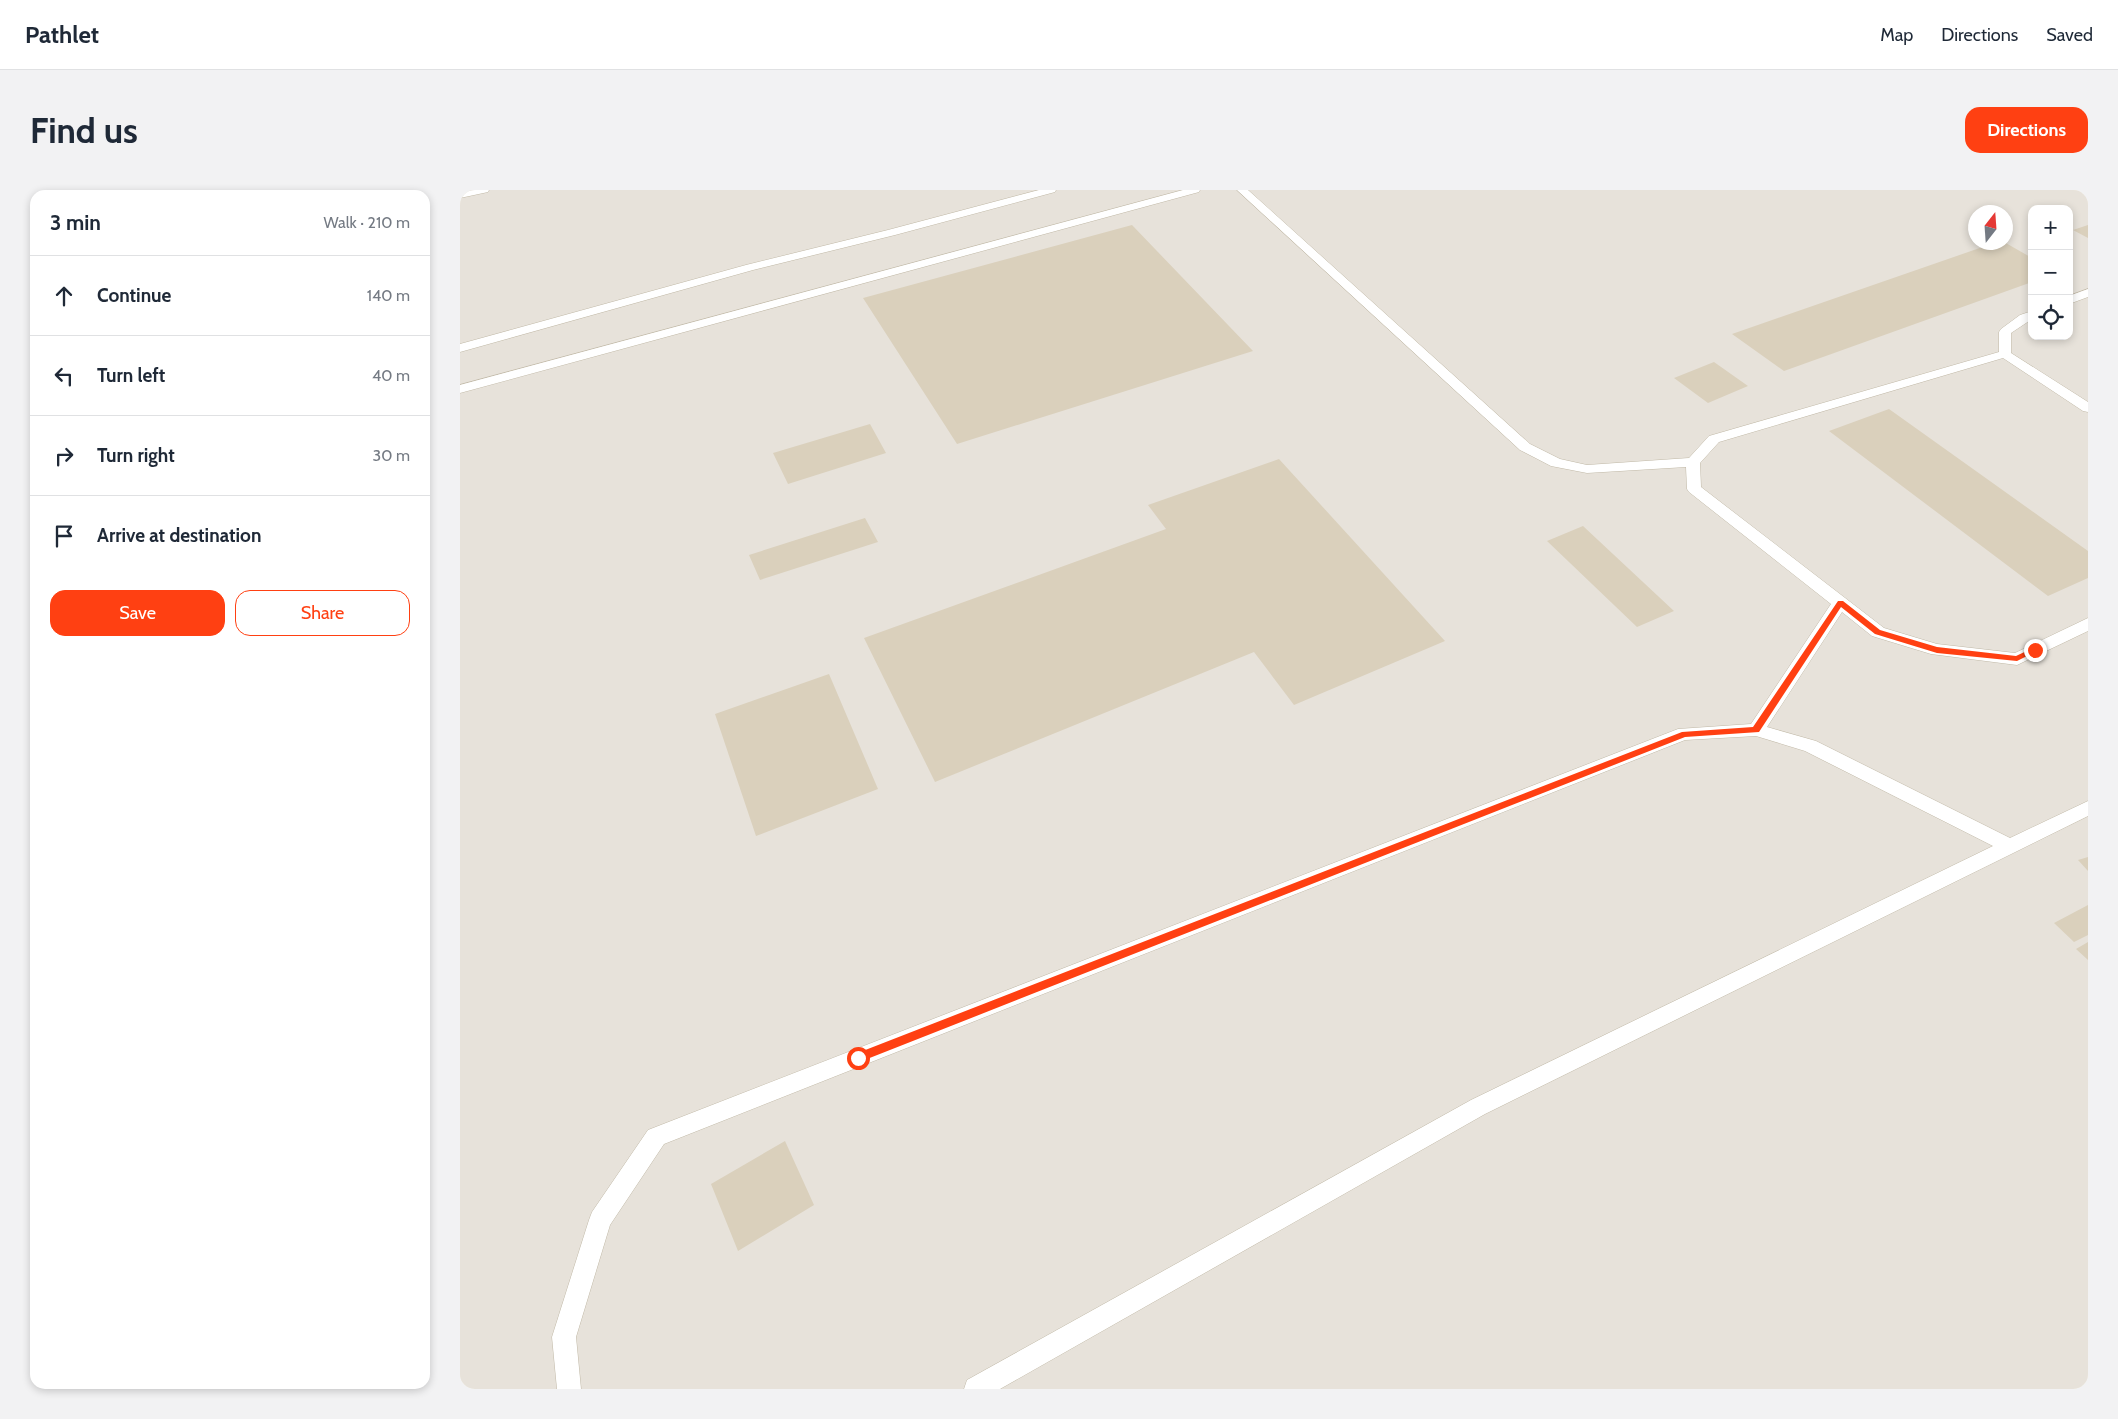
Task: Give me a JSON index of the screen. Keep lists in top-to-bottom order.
{
  "north": "top",
  "page": {
    "header": "Pathlet",
    "nav": ["Map", "Directions", "Saved"],
    "buttons": [
      "Directions",
      ["Save", "Share"]
    ],
    "title": "Find us",
    "heading": ["3 min", "Walk · 210 m"],
    "map_buttons": ["+", "−"],
    "list": [
      ["Continue", "140 m"],
      ["Turn left", "40 m"],
      ["Turn right", "30 m"],
      "Arrive at destination"
    ]
  }
}
